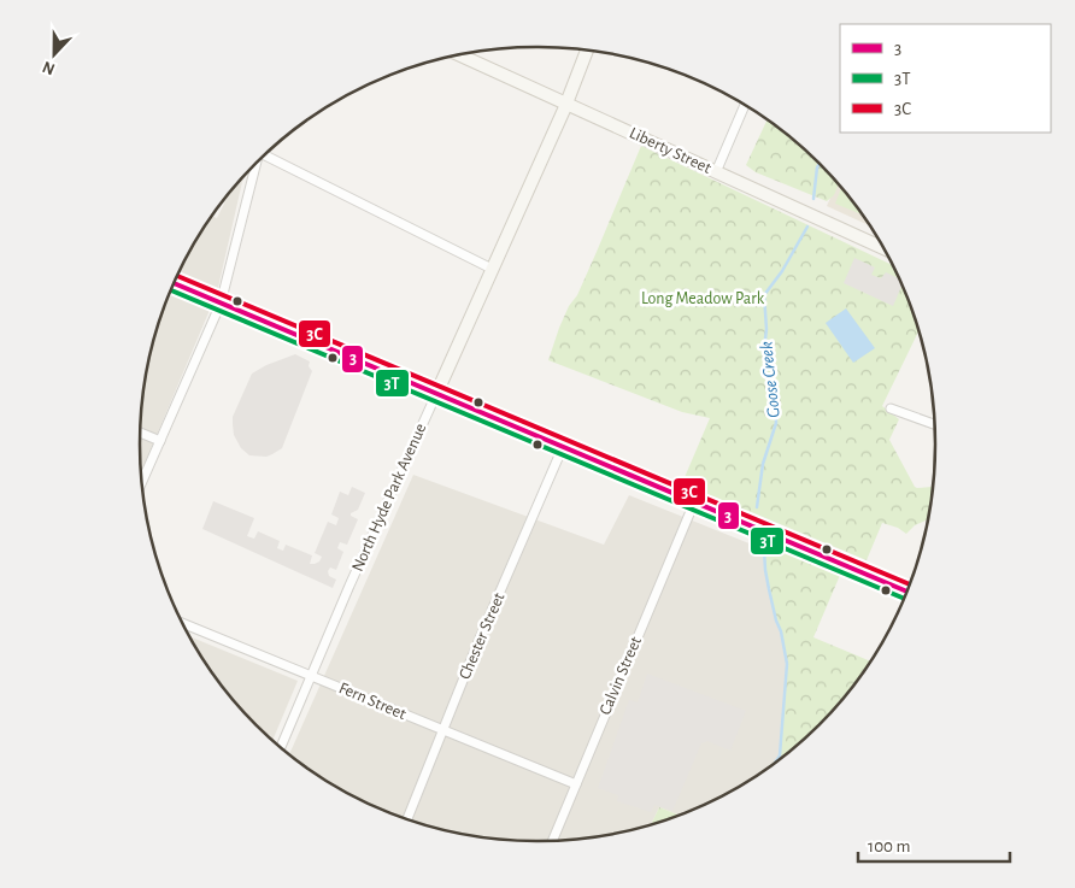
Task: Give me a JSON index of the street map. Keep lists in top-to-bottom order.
{
  "streets": {
    "street": [
      "Liberty Street",
      "North Hyde Park Avenue",
      "Chester Street",
      "Calvin Street",
      "Fern Street"
    ]
  },
  "crossings": [
    ["Liberty Street", "North Hyde Park Avenue"],
    ["North Hyde Park Avenue", "Fern Street"],
    ["Chester Street", "Fern Street"],
    ["Calvin Street", "Fern Street"]
  ],
  "water": ["Goose Creek"],
  "parks": ["Long Meadow Park"],
  "lines": ["transit line 3C", "transit line 3", "transit line 3T"],
  "legend": ["3", "3T", "3C"],
  "scale_bar": "100 m",
  "north": "bottom"
}
